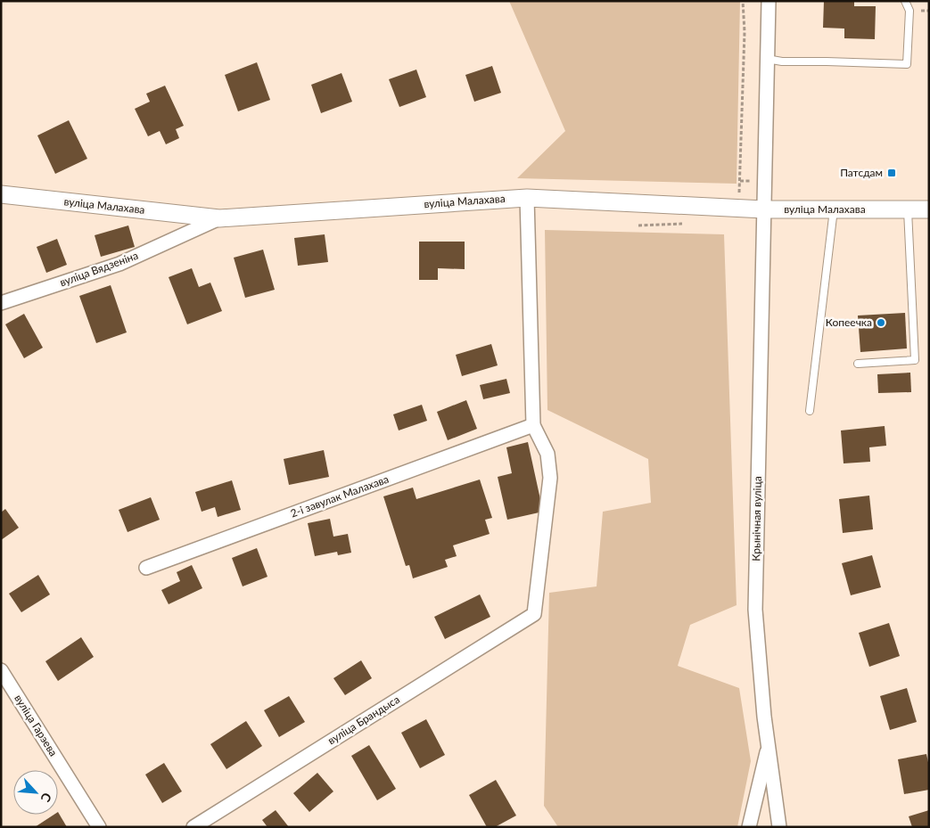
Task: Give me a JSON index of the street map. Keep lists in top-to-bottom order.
{
  "streets": {
    "street": [
      "вуліца Малахава",
      "вуліца Вядзеніна",
      "2-і завулак Малахава",
      "Крынічная вуліца",
      "вуліца Брандыса",
      "вуліца Гарэева"
    ]
  },
  "crossings": [
    ["вуліца Малахава", "вуліца Вядзеніна"],
    ["вуліца Малахава", "Крынічная вуліца"],
    ["2-і завулак Малахава", "вуліца Брандыса"]
  ],
  "places": {
    "transit": ["Патсдам"],
    "other": ["Копеечка"]
  },
  "north": "bottom right"
}
